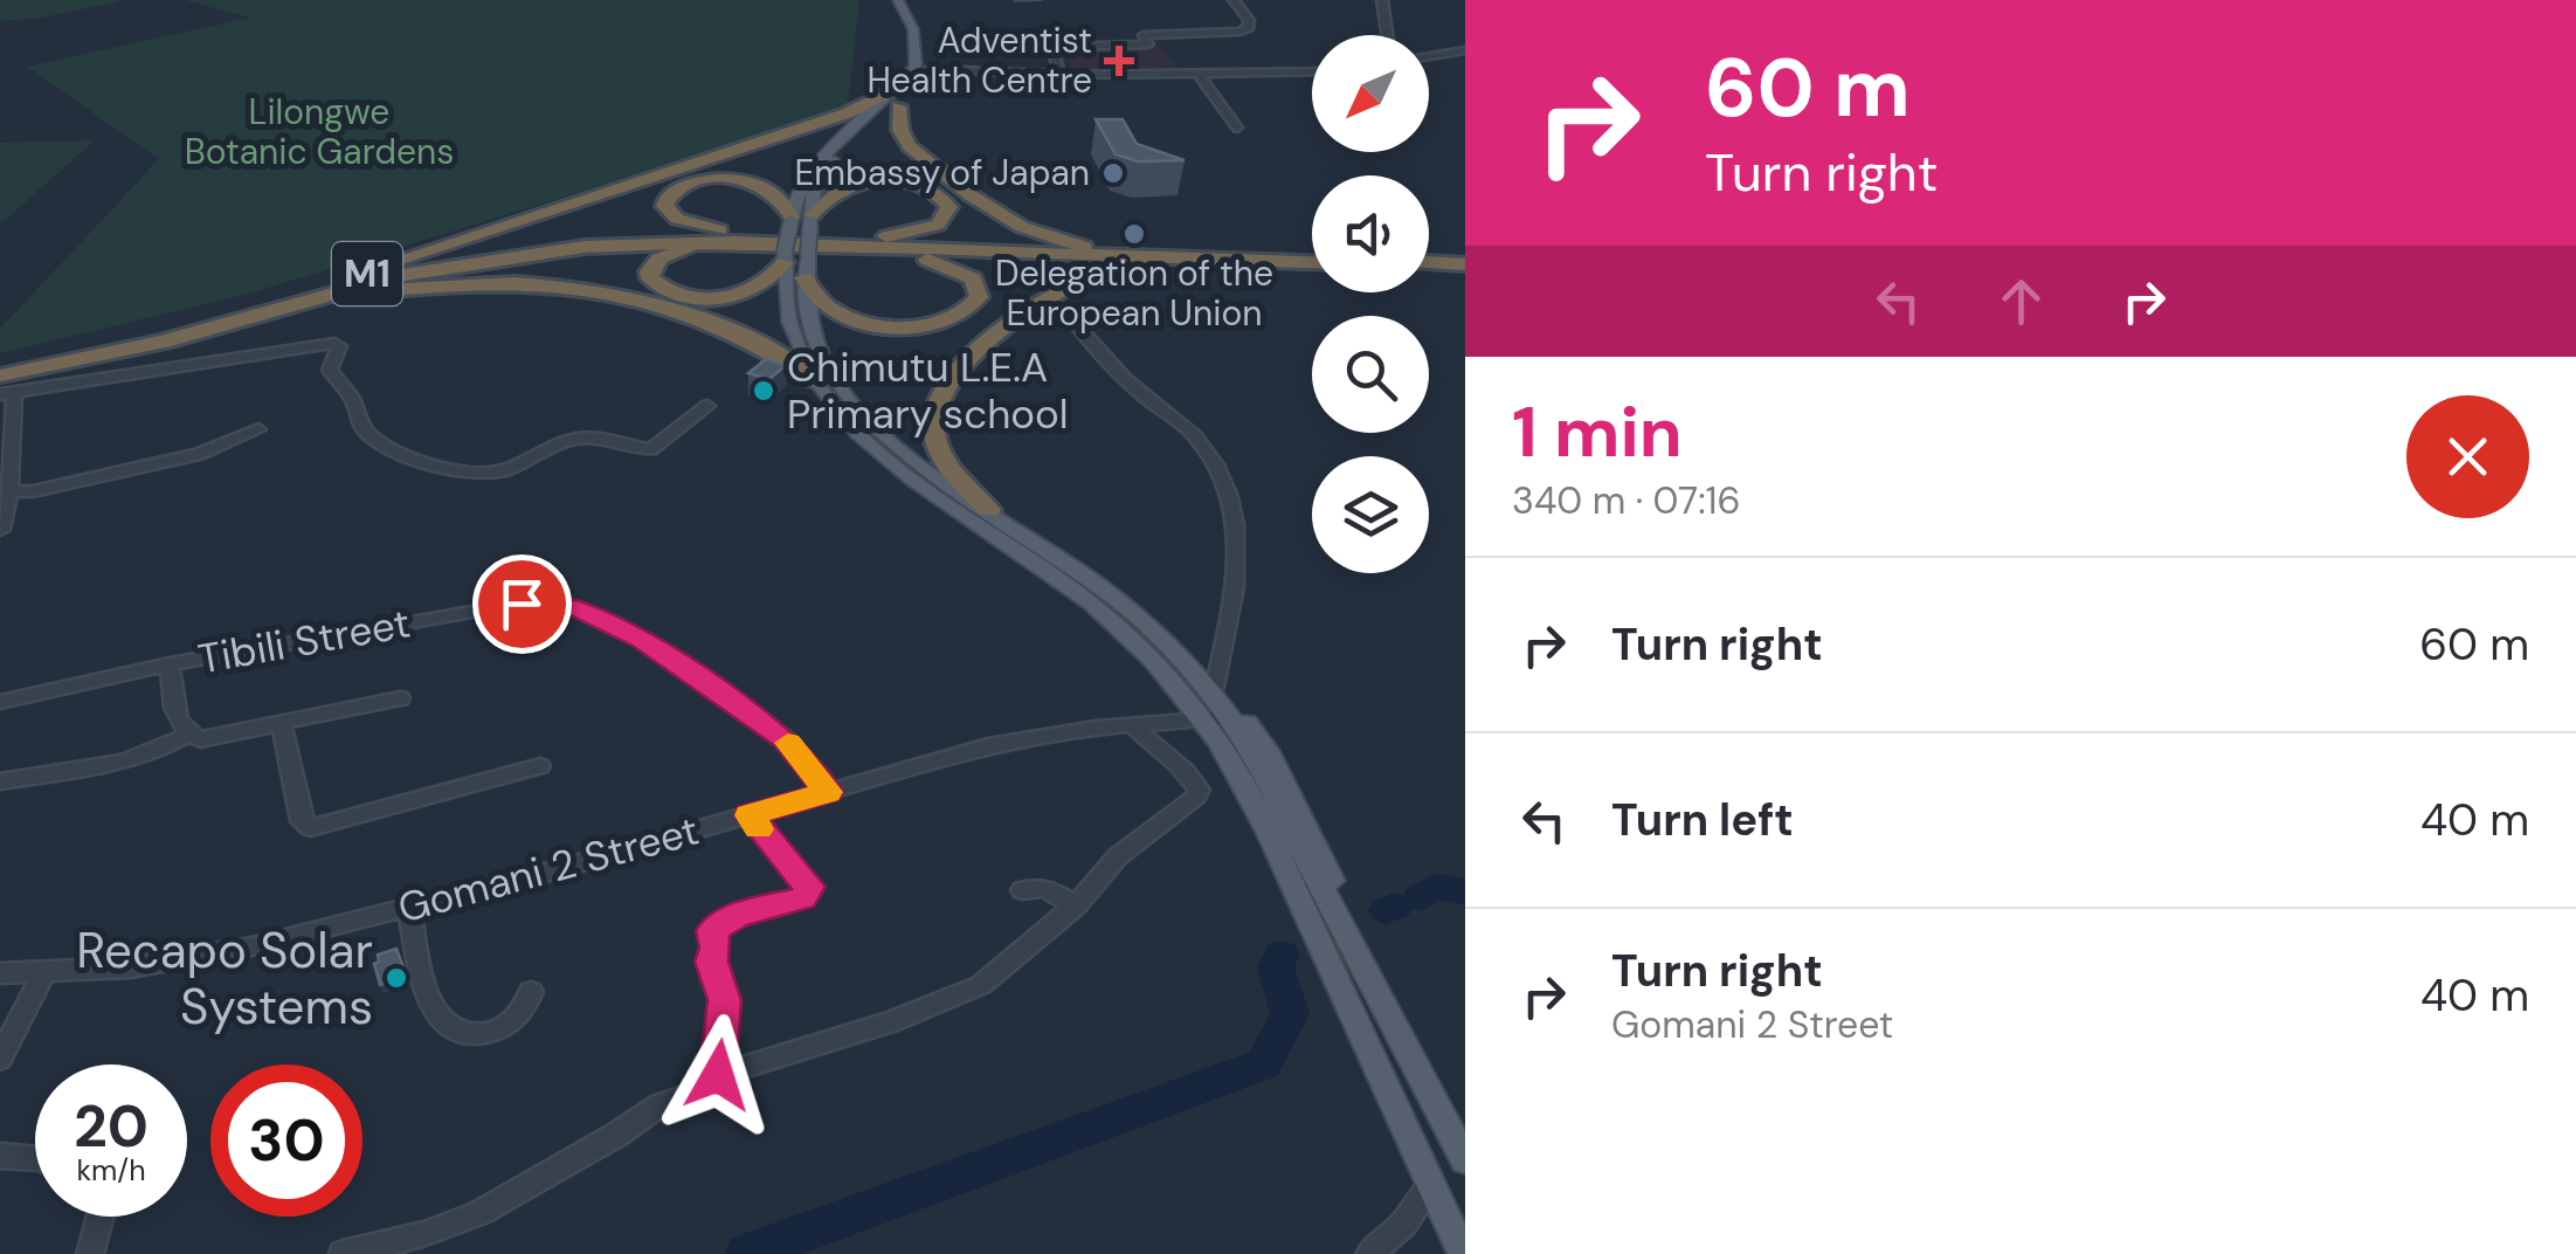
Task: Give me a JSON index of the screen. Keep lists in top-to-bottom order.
{
  "streets": {
    "highway": ["M1"],
    "street": ["Tibili Street", "Gomani 2 Street"]
  },
  "crossings": [
    ["Tibili Street", "Gomani 2 Street"]
  ],
  "parks": ["Lilongwe Botanic Gardens"],
  "places": {
    "health": ["Adventist Health Centre"],
    "other": [
      "Embassy of Japan",
      "Delegation of the European Union",
      "Chimutu L.E.A Primary school",
      "Recapo Solar Systems"
    ]
  },
  "north": "bottom left",
  "page": {
    "turn": ["60 m", "Turn right"],
    "heading": ["1 min", "340 m · 07:16"],
    "list": [
      {
        "name": "Turn right",
        "value": "60 m"
      },
      {
        "name": "Turn left",
        "value": "40 m"
      },
      {
        "name": "Turn right",
        "note": "Gomani 2 Street",
        "value": "40 m"
      }
    ],
    "speed": "20 km/h",
    "limit": "30"
  }
}
